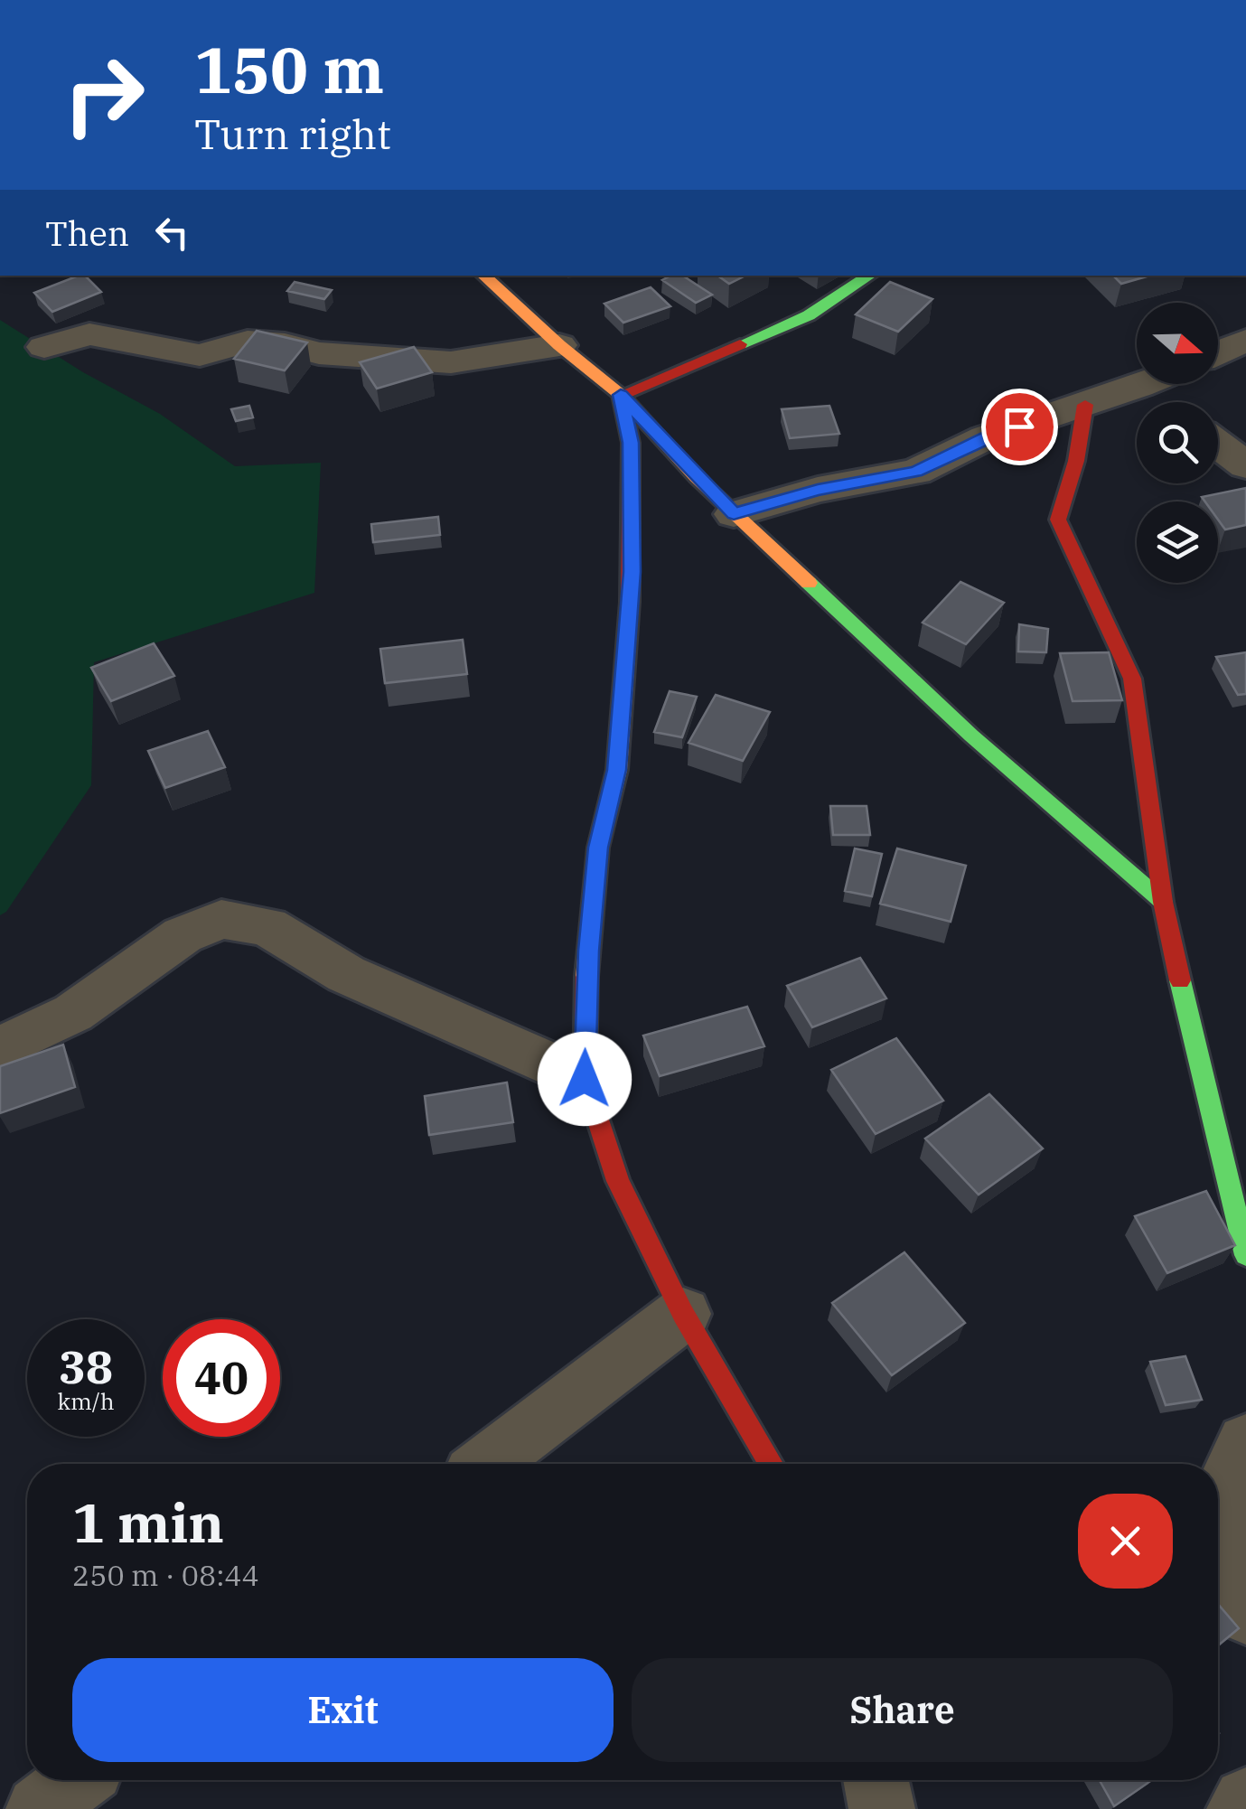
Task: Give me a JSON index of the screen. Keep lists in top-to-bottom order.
{
  "north": "right",
  "page": {
    "turn": ["150 m", "Turn right"],
    "then": "Then",
    "speed": "38 km/h",
    "limit": "40",
    "heading": ["1 min", "250 m · 08:44"],
    "buttons": ["Exit", "Share"]
  }
}
